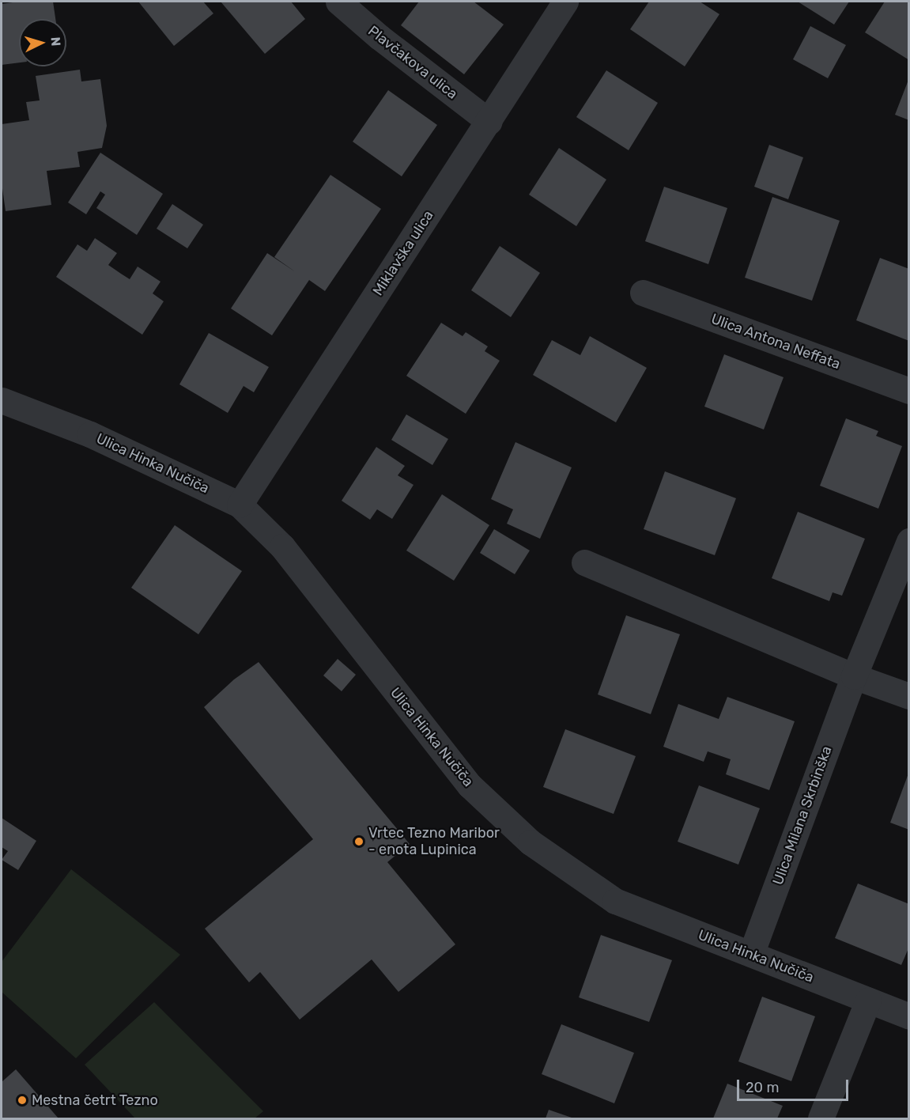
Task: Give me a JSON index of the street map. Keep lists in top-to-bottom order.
{
  "streets": {
    "street": [
      "Plavčakova ulica",
      "Miklavška ulica",
      "Ulica Antona Neffata",
      "Ulica Hinka Nučiča",
      "Ulica Milana Skrbinška"
    ]
  },
  "crossings": [
    ["Plavčakova ulica", "Miklavška ulica"],
    ["Miklavška ulica", "Ulica Hinka Nučiča"],
    ["Ulica Hinka Nučiča", "Ulica Milana Skrbinška"]
  ],
  "places": ["Vrtec Tezno Maribor - enota Lupinica", "Mestna četrt Tezno"],
  "scale_bar": "20 m",
  "north": "right"
}
